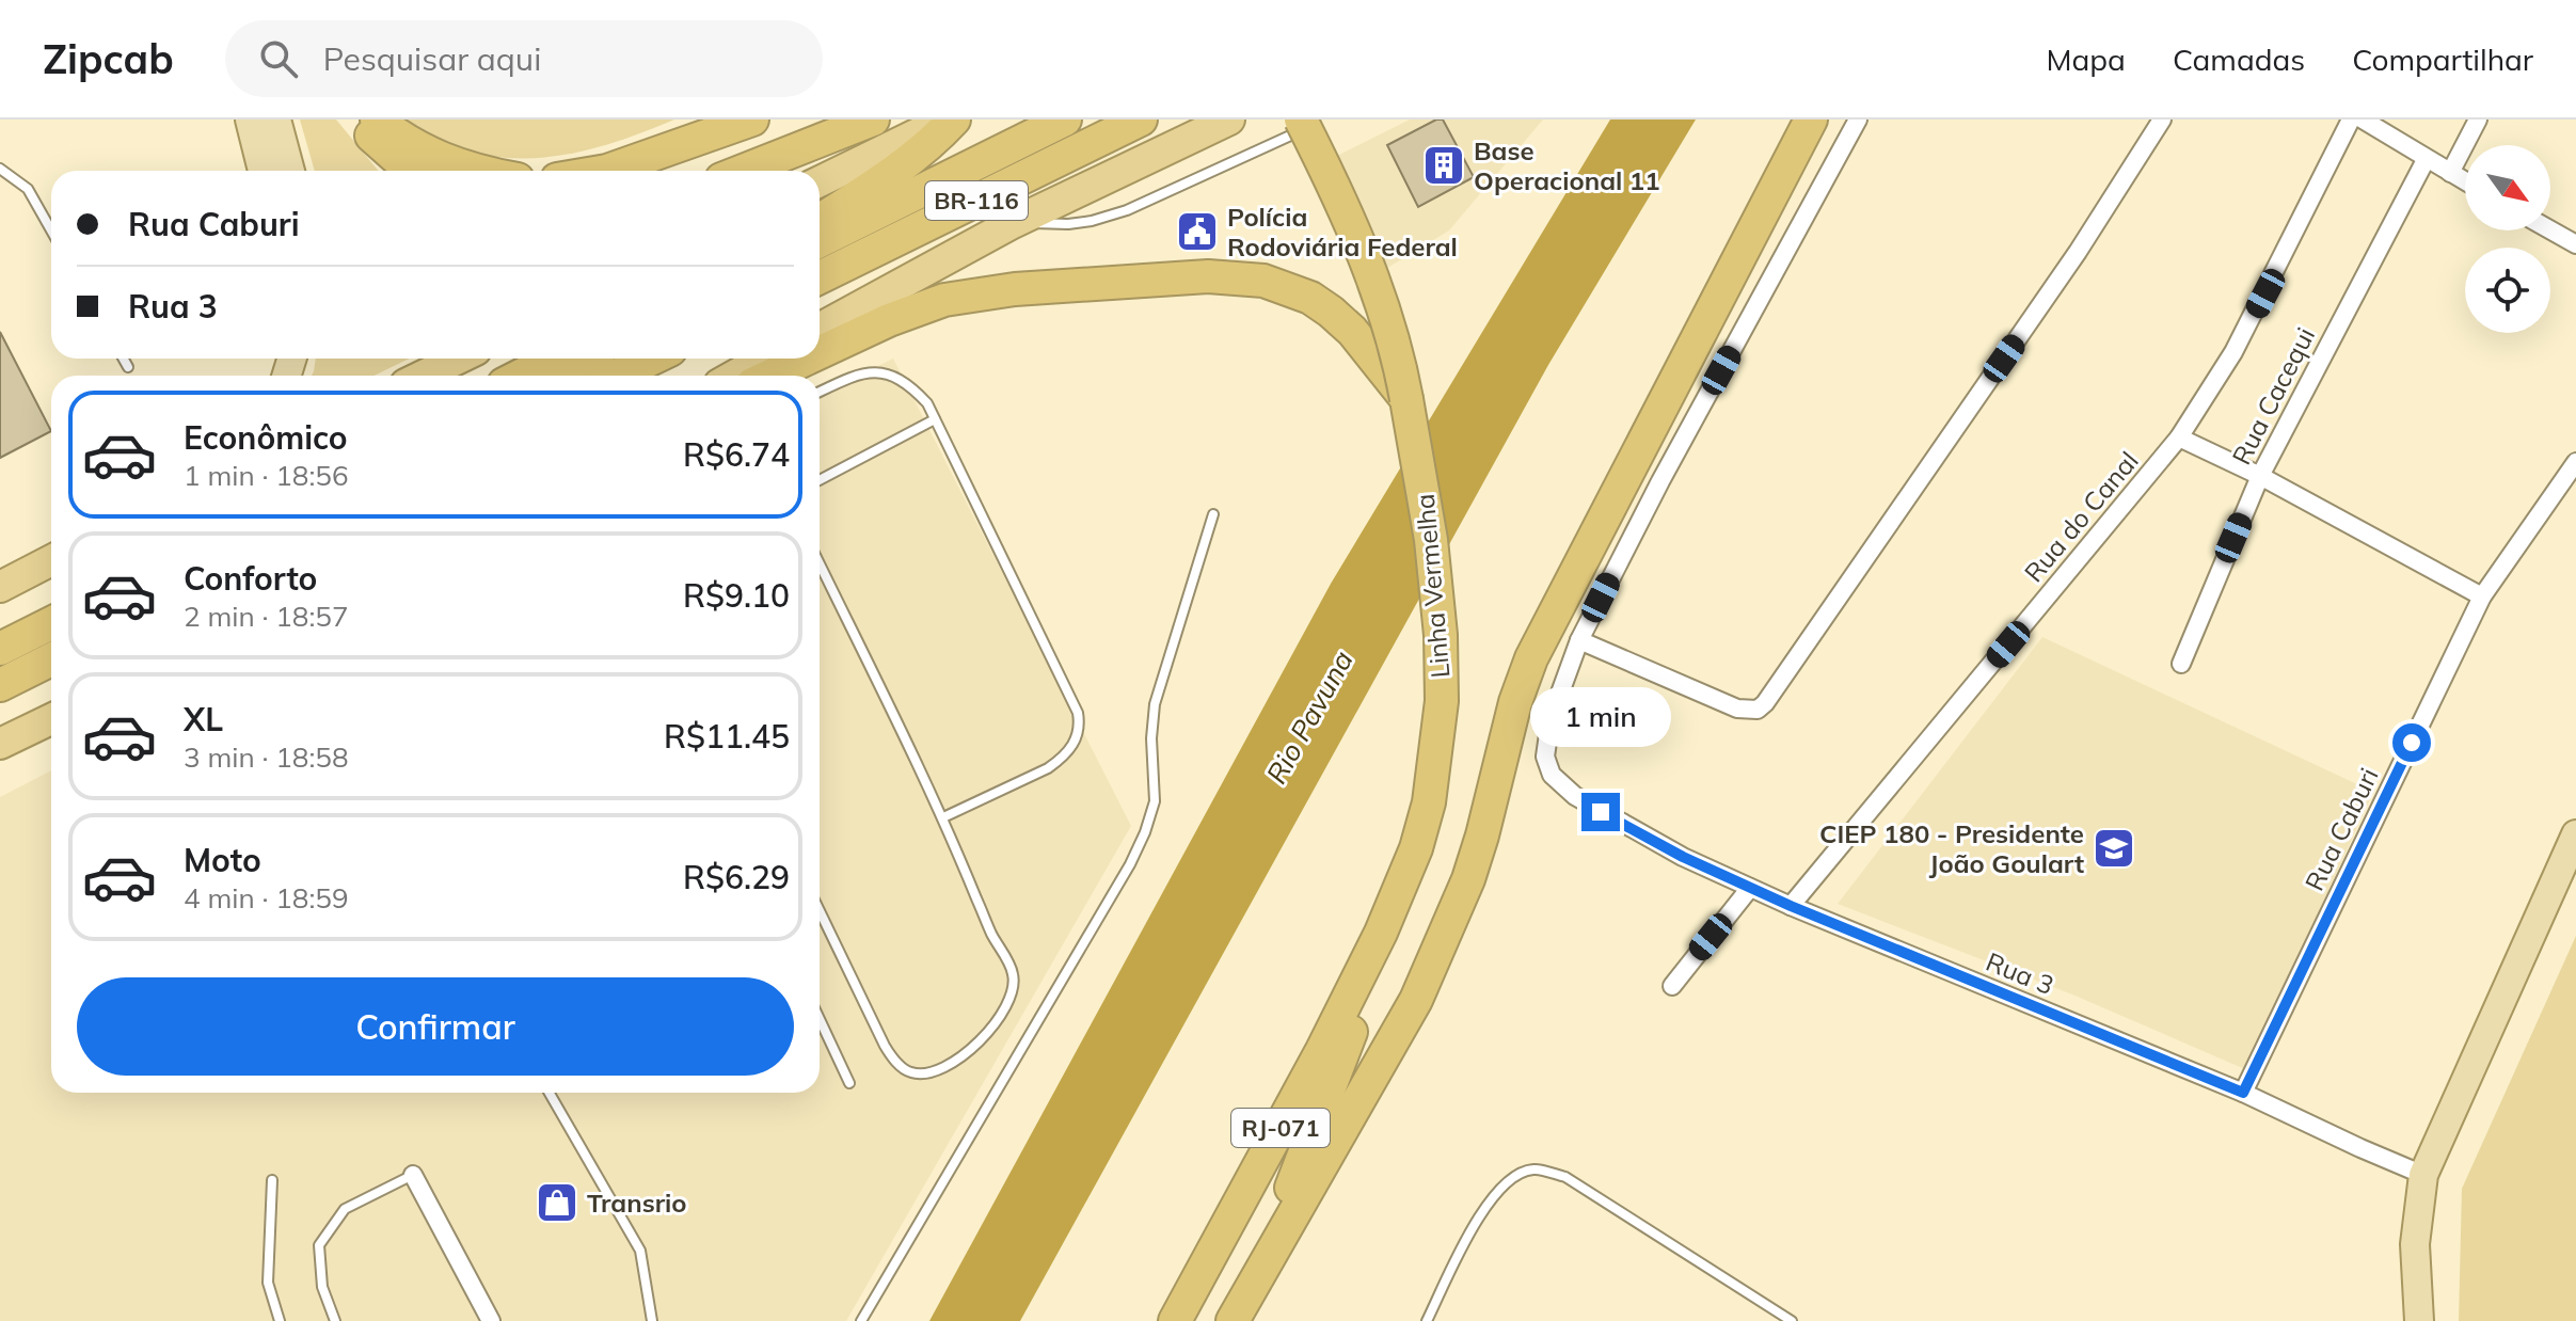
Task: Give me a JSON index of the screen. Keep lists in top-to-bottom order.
{
  "streets": {
    "highway": ["BR-116", "Linha Vermelha", "RJ-071"],
    "street": [
      "Rua Cacequi",
      "Rua do Canal",
      "Rua Caburi",
      "Rua 3"
    ]
  },
  "crossings": [
    ["Rua do Canal", "Rua 3"],
    ["Linha Vermelha", "RJ-071"],
    ["Rua Caburi", "Rua 3"]
  ],
  "water": ["Rio Pavuna"],
  "places": {
    "building": ["Base Operacional 11"],
    "public building": ["Polícia Rodoviária Federal"],
    "school or university": ["CIEP 180 - Presidente João Goulart"],
    "shop": ["Transrio"]
  },
  "north": "bottom right",
  "page": {
    "header": "Zipcab",
    "search": "Pesquisar aqui",
    "nav": ["Mapa", "Camadas", "Compartilhar"],
    "banner": ["Rua Caburi", "Rua 3"],
    "list": [
      {
        "name": "Econômico",
        "note": "1 min · 18:56",
        "value": "R$6.74"
      },
      {
        "name": "Conforto",
        "note": "2 min · 18:57",
        "value": "R$9.10"
      },
      {
        "name": "XL",
        "note": "3 min · 18:58",
        "value": "R$11.45"
      },
      {
        "name": "Moto",
        "note": "4 min · 18:59",
        "value": "R$6.29"
      }
    ],
    "bubble": "1 min",
    "buttons": "Confirmar"
  }
}
